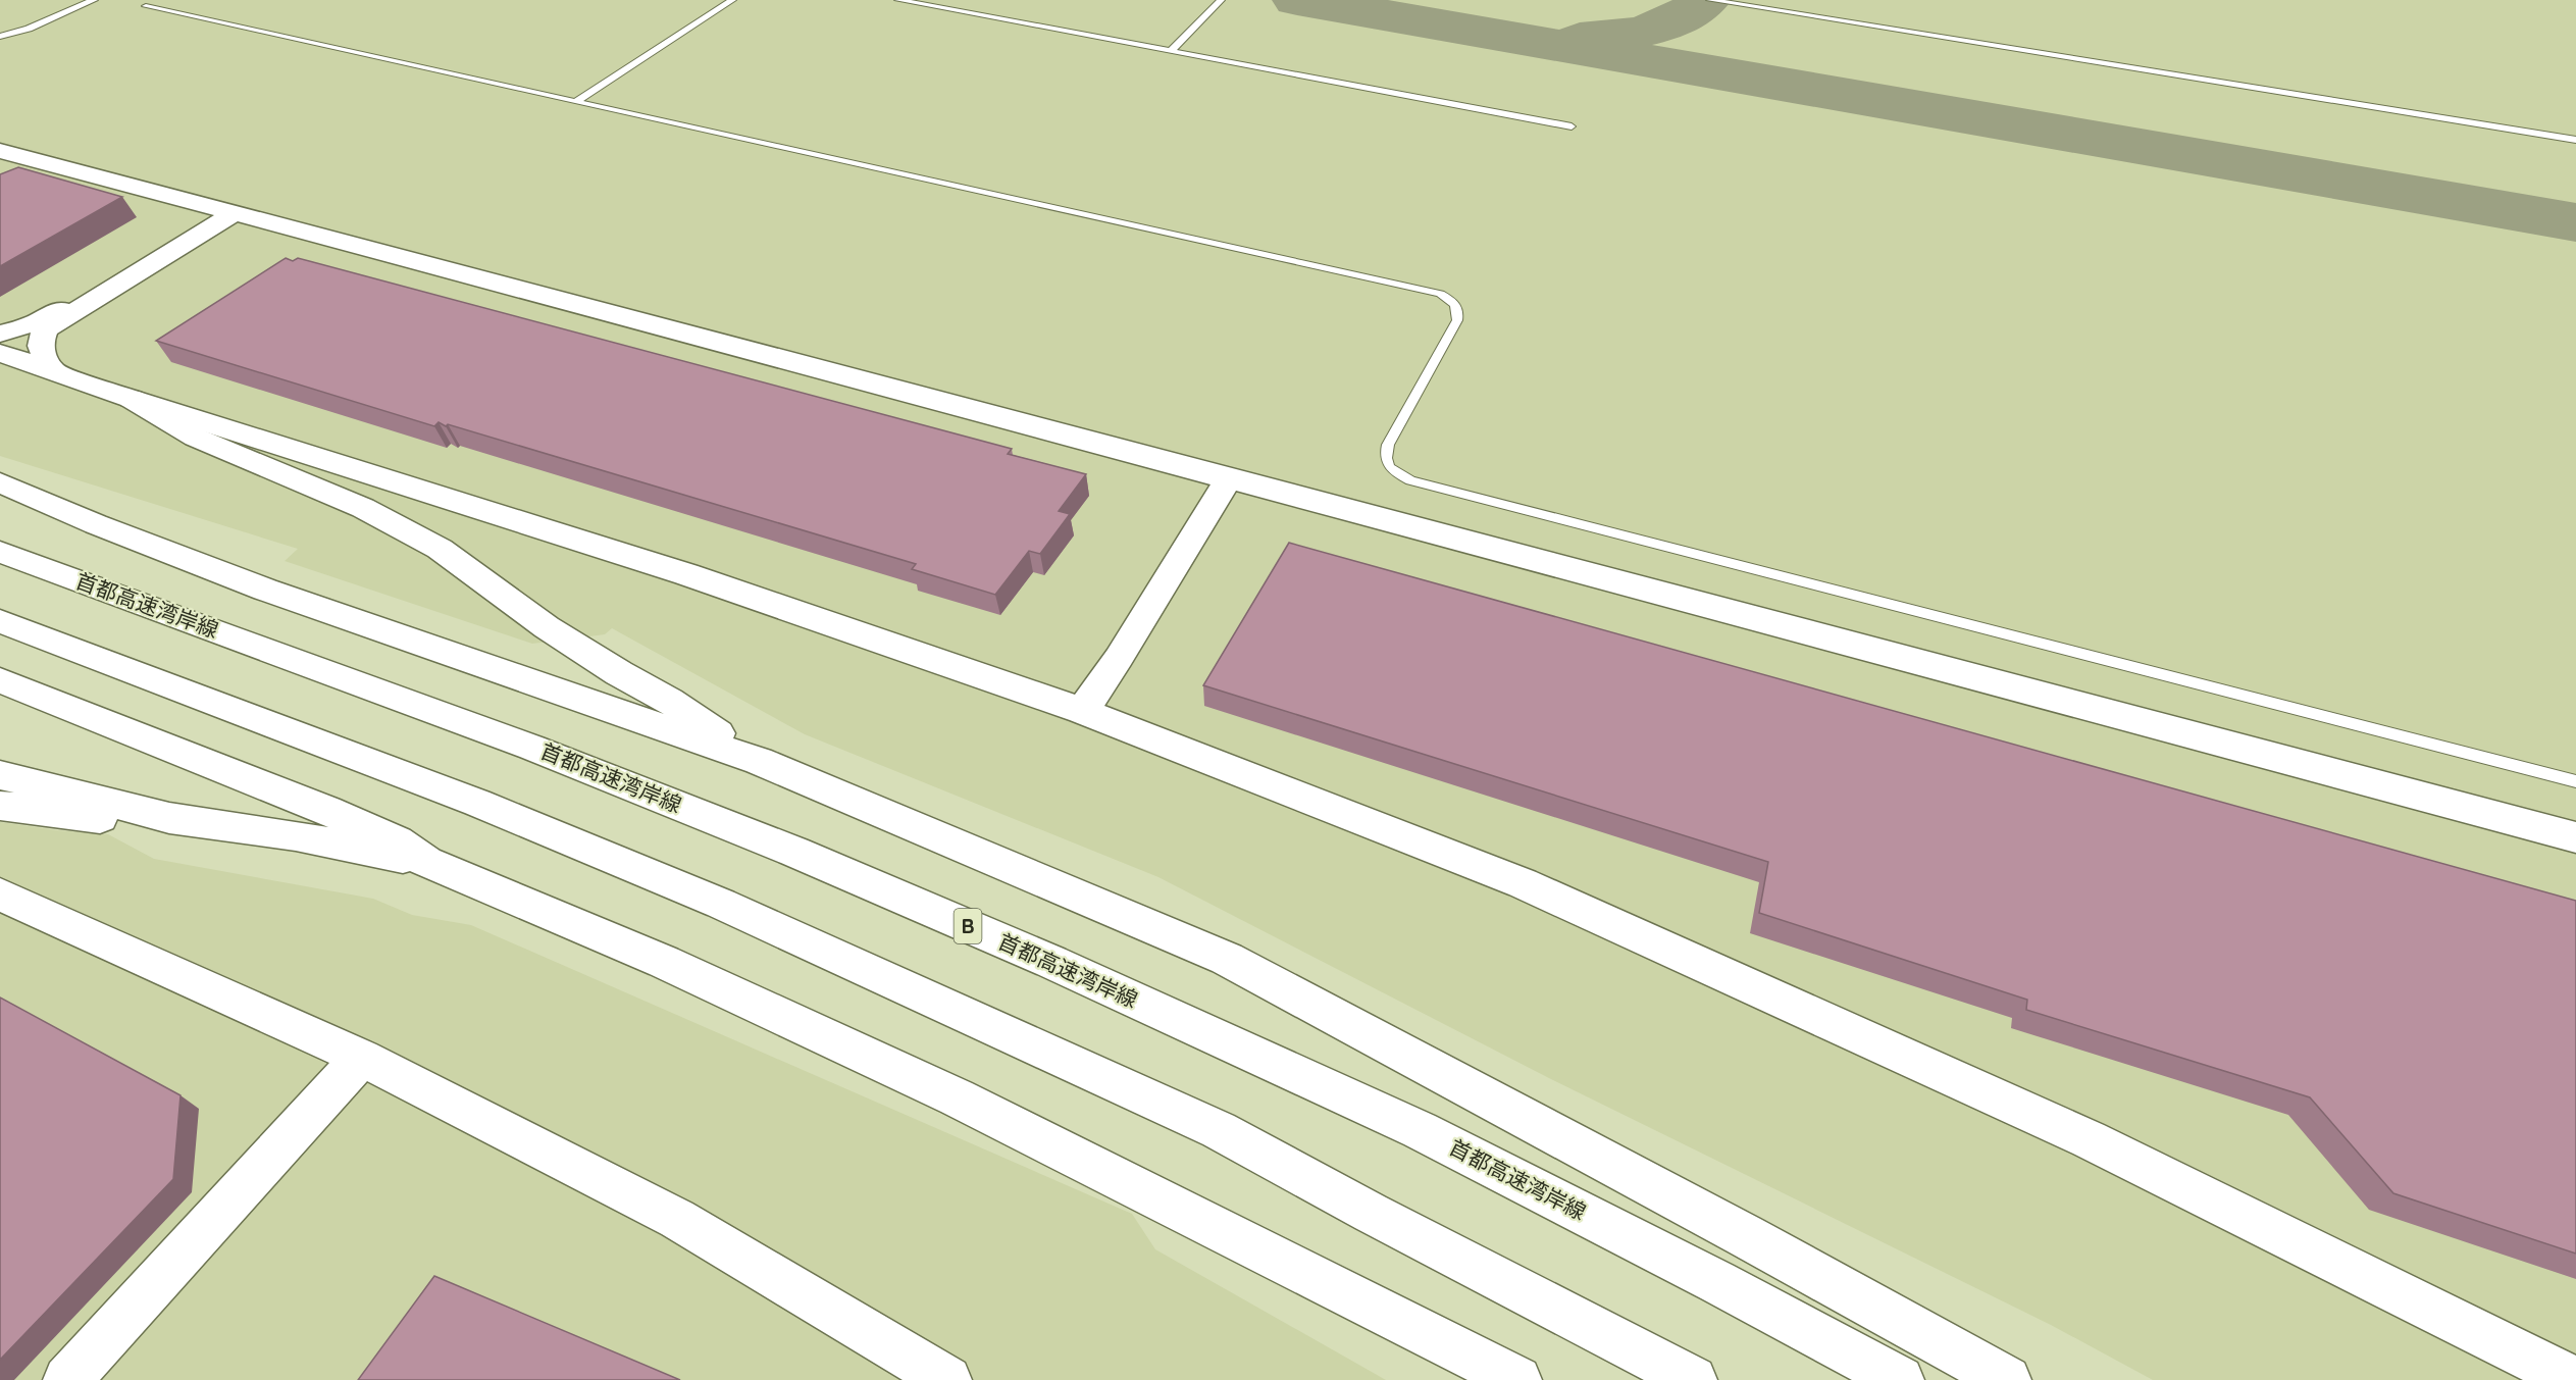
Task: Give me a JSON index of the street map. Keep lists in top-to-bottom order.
{
  "streets": {
    "main road": ["首都高速湾岸線", "B"]
  }
}
